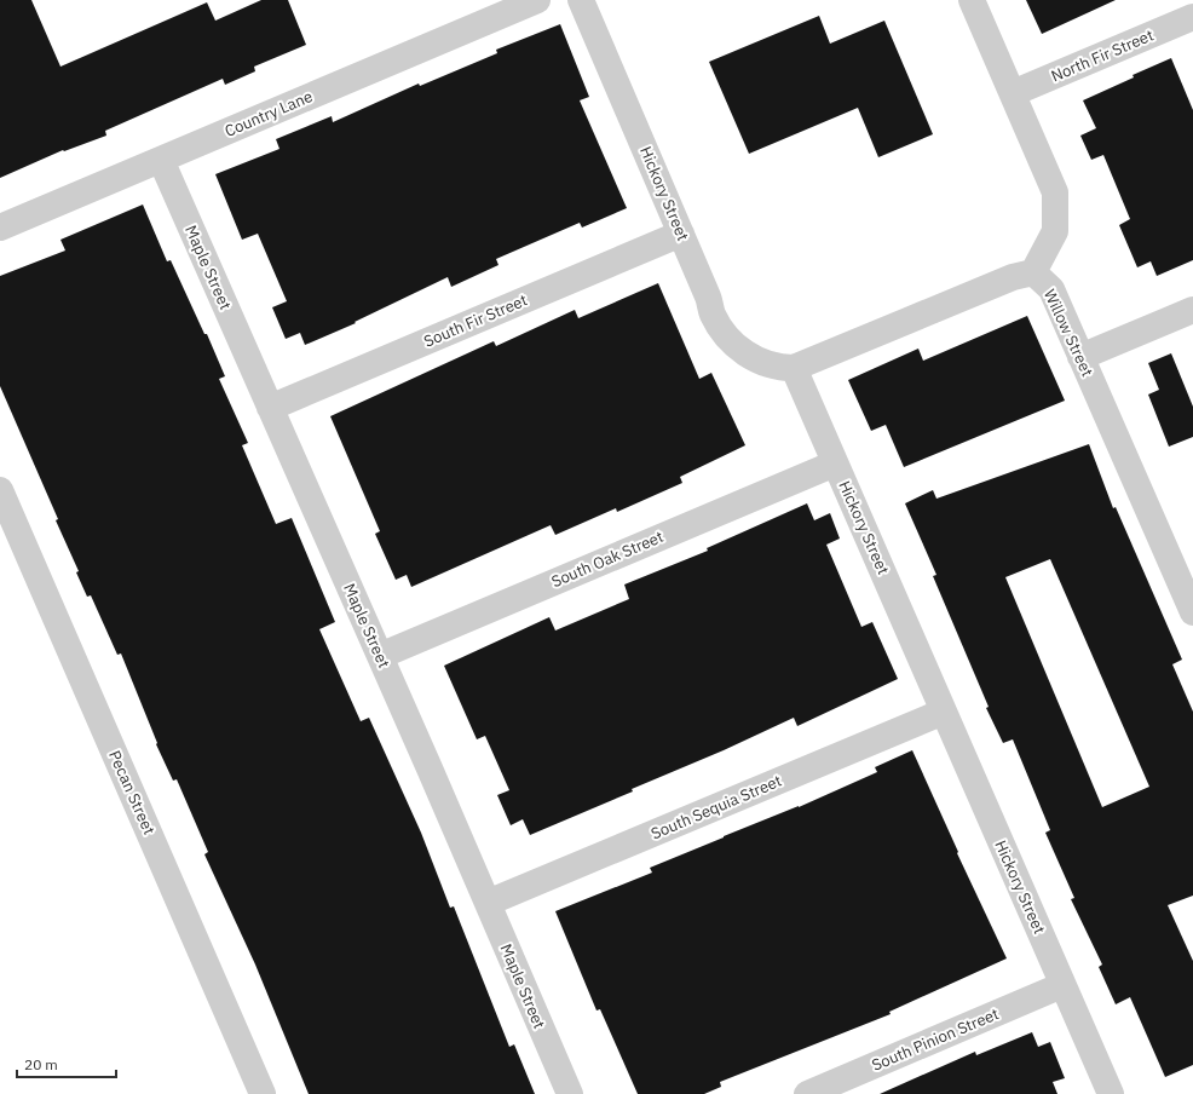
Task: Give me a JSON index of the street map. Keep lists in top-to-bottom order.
{
  "streets": {
    "street": [
      "North Fir Street",
      "Country Lane",
      "Hickory Street",
      "Maple Street",
      "South Fir Street",
      "Willow Street",
      "South Oak Street",
      "Pecan Street",
      "South Sequia Street",
      "South Pinion Street"
    ]
  },
  "crossings": [
    ["North Fir Street", "Willow Street"],
    ["Country Lane", "Maple Street"],
    ["Hickory Street", "South Fir Street"],
    ["Hickory Street", "South Oak Street"],
    ["Hickory Street", "South Sequia Street"],
    ["Hickory Street", "South Pinion Street"],
    ["Maple Street", "South Fir Street"],
    ["Maple Street", "South Oak Street"],
    ["Maple Street", "South Sequia Street"]
  ],
  "scale_bar": "20 m"
}
